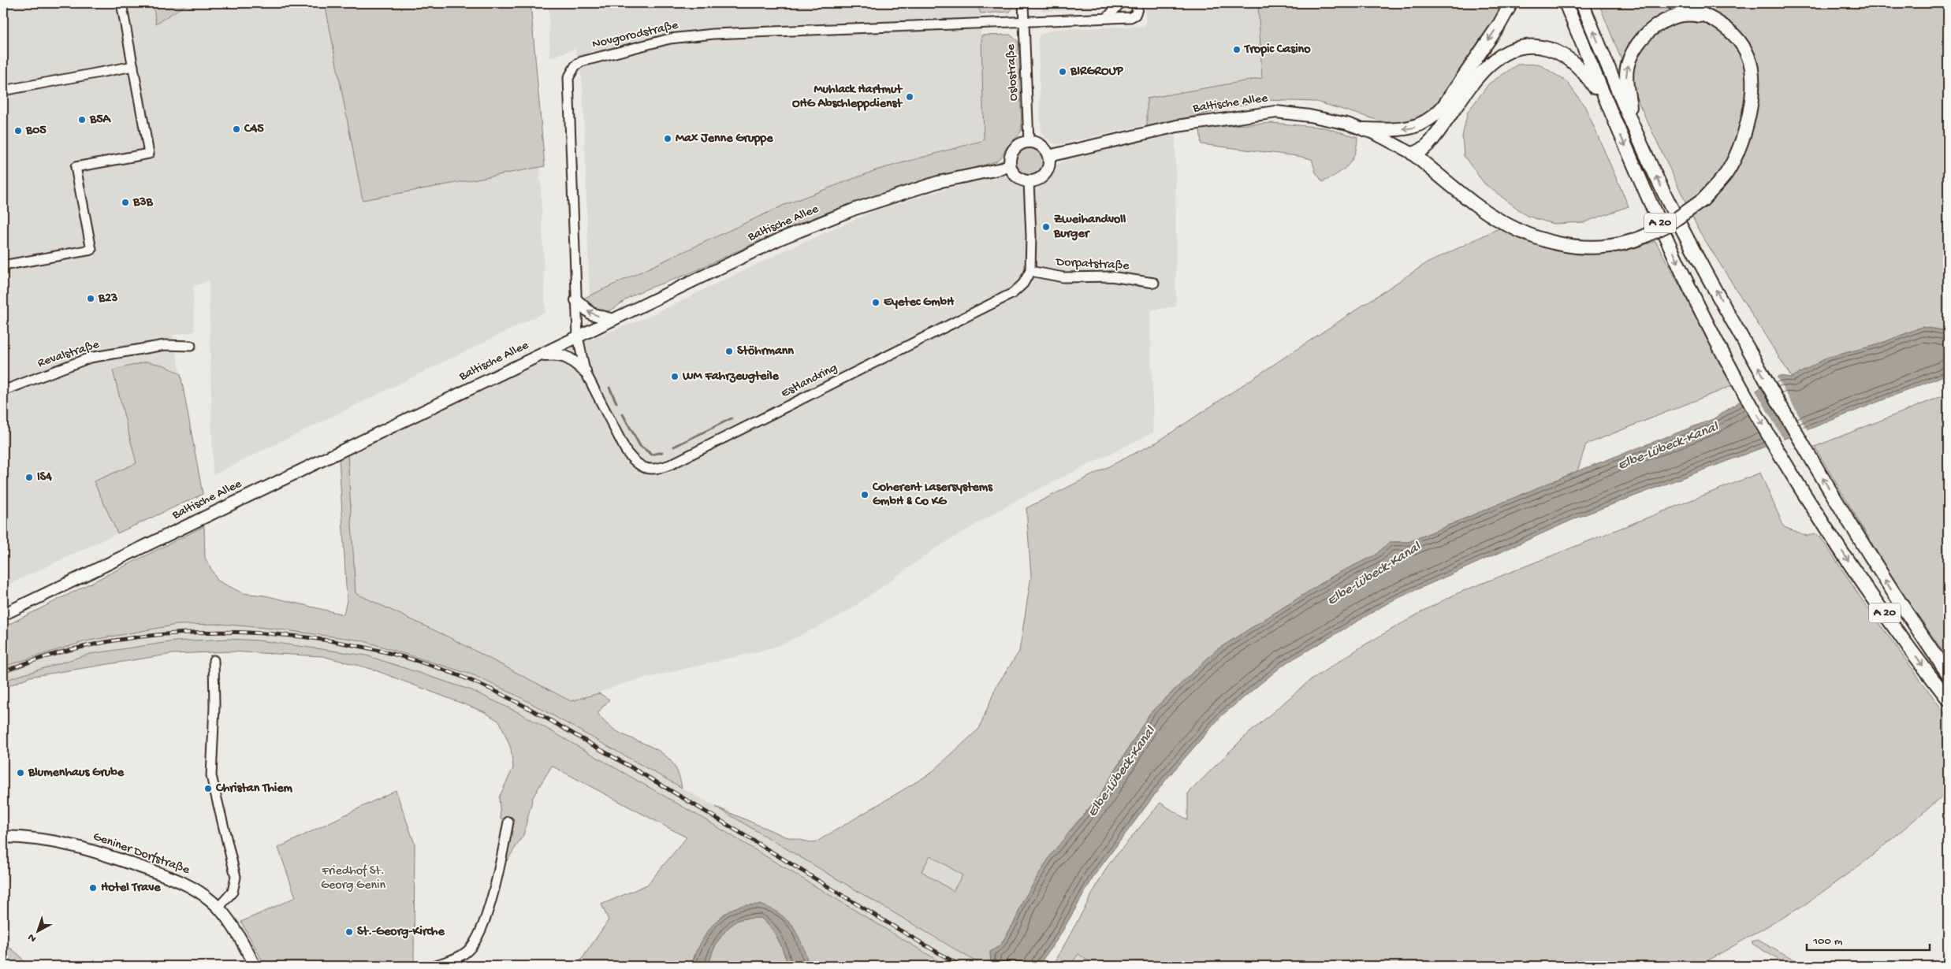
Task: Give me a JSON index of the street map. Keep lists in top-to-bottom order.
{
  "streets": {
    "highway": ["A 20"],
    "main road": ["Baltische Allee", "Geniner Dorfstraße"],
    "street": [
      "Novgorodstraße",
      "Oslostraße",
      "Dorpatstraße",
      "Revalstraße",
      "Estlandring"
    ]
  },
  "crossings": [
    ["Novgorodstraße", "Oslostraße"],
    ["Novgorodstraße", "Baltische Allee"],
    ["Novgorodstraße", "Estlandring"],
    ["Oslostraße", "Baltische Allee"],
    ["Baltische Allee", "Estlandring"],
    ["Dorpatstraße", "Estlandring"]
  ],
  "water": ["Elbe-Lübeck-Kanal"],
  "parks": ["Friedhof St. Georg Genin"],
  "places": [
    "Tropic Casino",
    "BIRGROUP",
    "Muhlack Hartmut OHG Abschleppdienst",
    "B5A",
    "C45",
    "B05",
    "Max Jenne Gruppe",
    "B3B",
    "Zweihandvoll Burger",
    "B23",
    "Eyetec GmbH",
    "Stöhrmann",
    "WM Fahrzeugteile",
    "IS4",
    "Coherent Lasersystems GmbH & Co KG",
    "Blumenhaus Grube",
    "Christan Thiem",
    "Hotel Trave",
    "St.-Georg-Kirche"
  ],
  "scale_bar": "100 m",
  "north": "bottom left"
}
